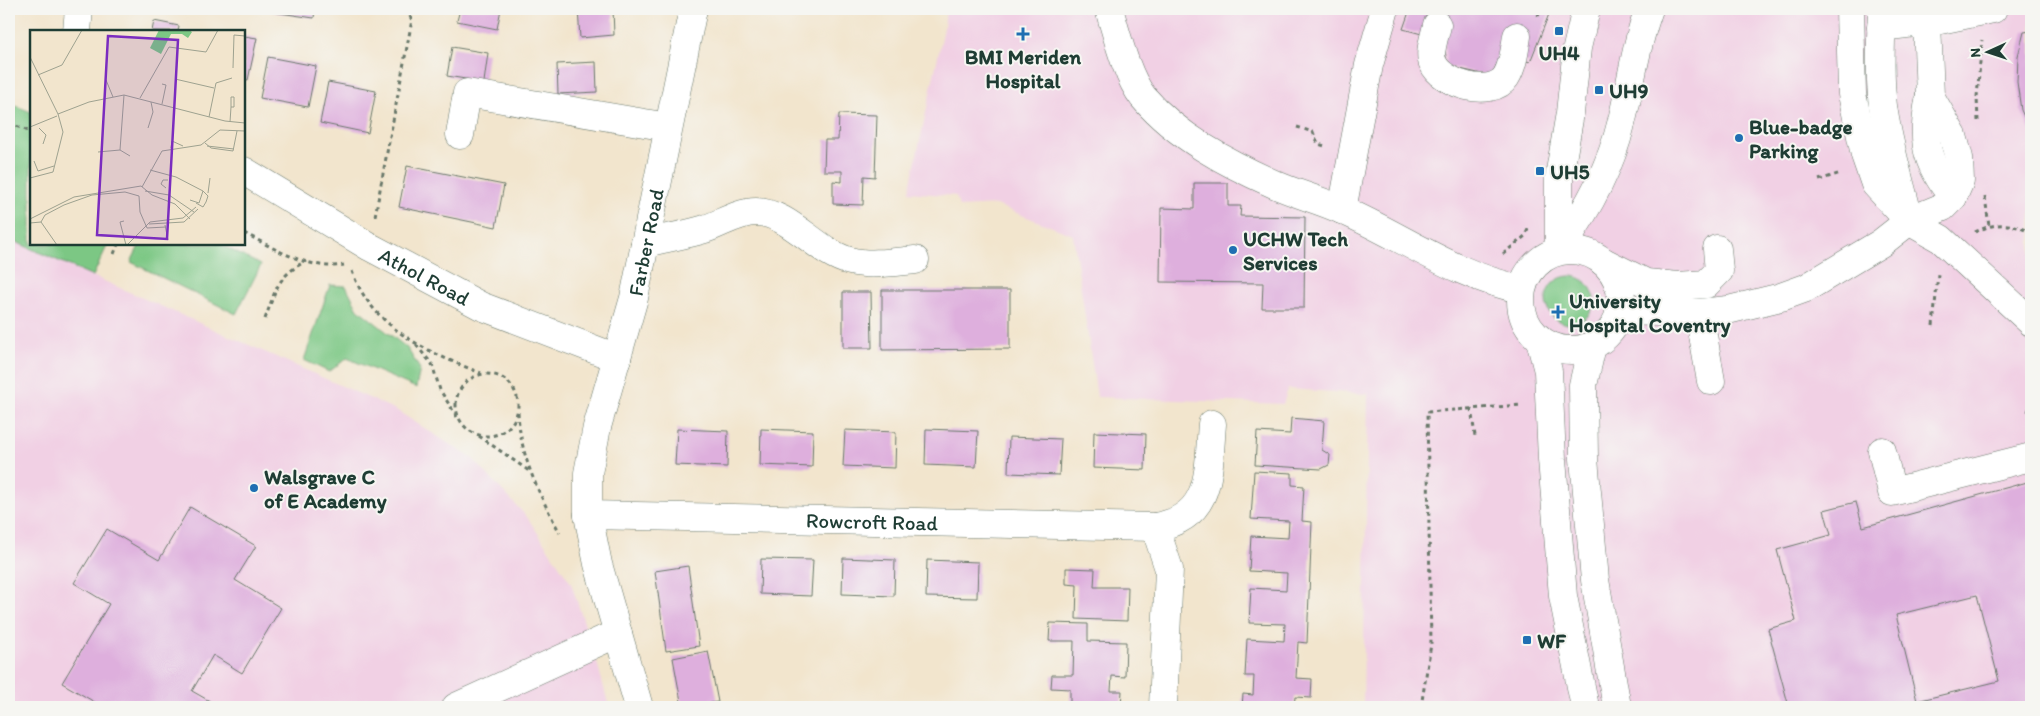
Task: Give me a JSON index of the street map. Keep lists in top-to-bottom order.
{
  "streets": {
    "street": ["Farber Road", "Athol Road", "Rowcroft Road"]
  },
  "crossings": [
    ["Farber Road", "Athol Road"],
    ["Farber Road", "Rowcroft Road"]
  ],
  "places": {
    "transit": [
      "UH4",
      "UH9",
      "UH5",
      "WF"
    ],
    "health": ["BMI Meriden Hospital", "University Hospital Coventry"],
    "other": ["Blue-badge Parking", "UCHW Tech Services", "Walsgrave C of E Academy"]
  },
  "north": "left"
}
